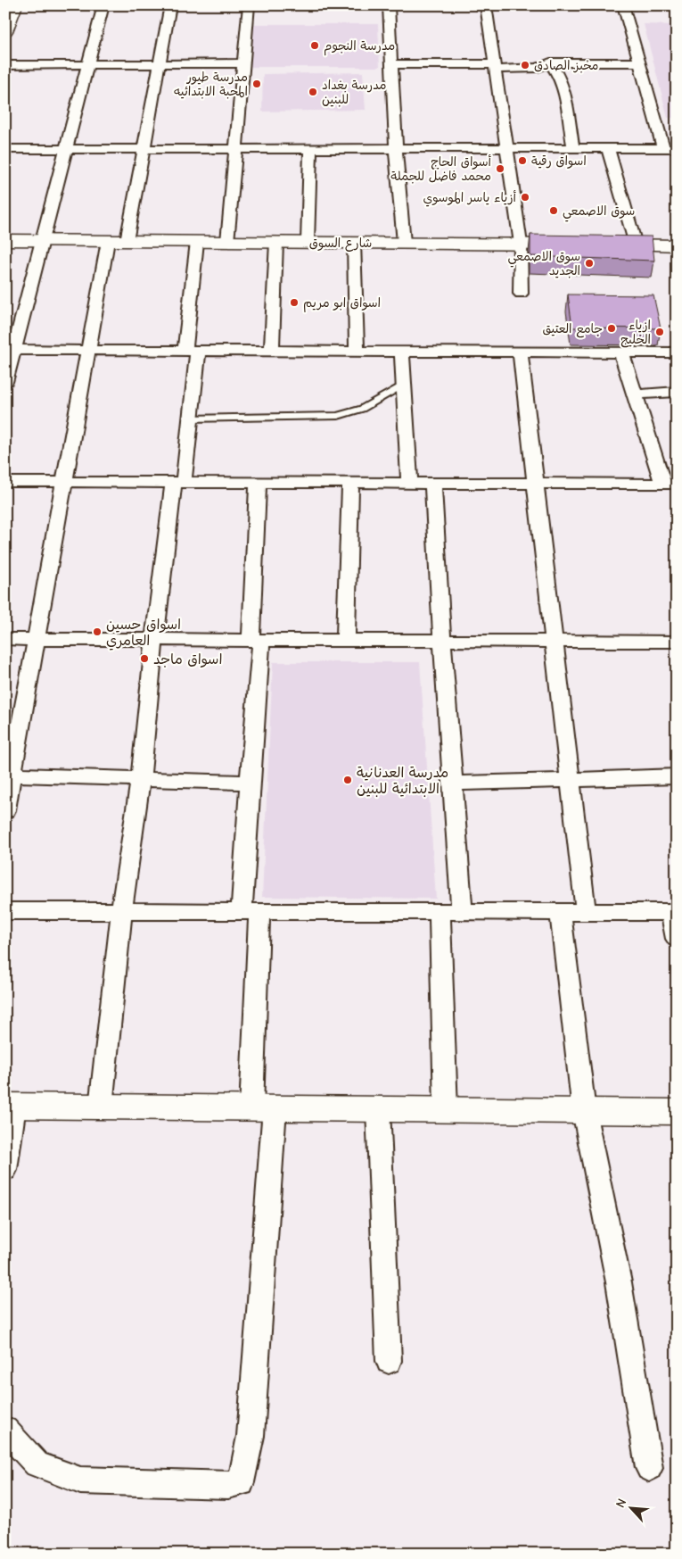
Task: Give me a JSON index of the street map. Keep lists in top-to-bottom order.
{
  "streets": {
    "street": ["شارع السوق"]
  },
  "places": [
    "مدرسة النجوم",
    "مخبز الصادق",
    "مدرسة طيور المحبة الابتدائيه",
    "مدرسة بغداد للبنين",
    "اسواق رقية",
    "أسواق الحاج محمد فاضل للجملة",
    "أزياء ياسر الموسوي",
    "سوق الاصمعي",
    "سوق الاصمعي الجديد",
    "اسواق ابو مريم",
    "جامع العتيق",
    "ازياء الخليج",
    "اسواق حسين العامري",
    "اسواق ماجد",
    "مدرسة العدنانية الابتدائية للبنين"
  ],
  "north": "top left"
}
